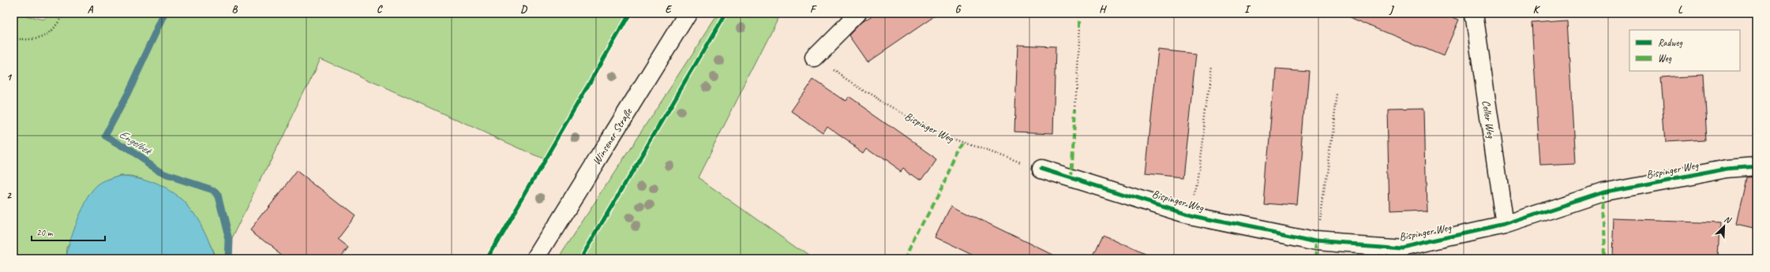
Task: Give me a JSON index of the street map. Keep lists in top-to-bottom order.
{
  "streets": {
    "street": ["Celler Weg", "Bispinger Weg", "Winsener Straße"]
  },
  "crossings": [
    ["Celler Weg", "Bispinger Weg"]
  ],
  "water": ["Engelbek"],
  "legend": ["Radweg", "Weg"],
  "scale_bar": "20 m",
  "north": "top right",
  "grid": {
    "columns": [
      "A",
      "B",
      "C",
      "D",
      "E",
      "F",
      "G",
      "H",
      "I",
      "J",
      "K",
      "L"
    ],
    "rows": ["1", "2"]
  }
}
